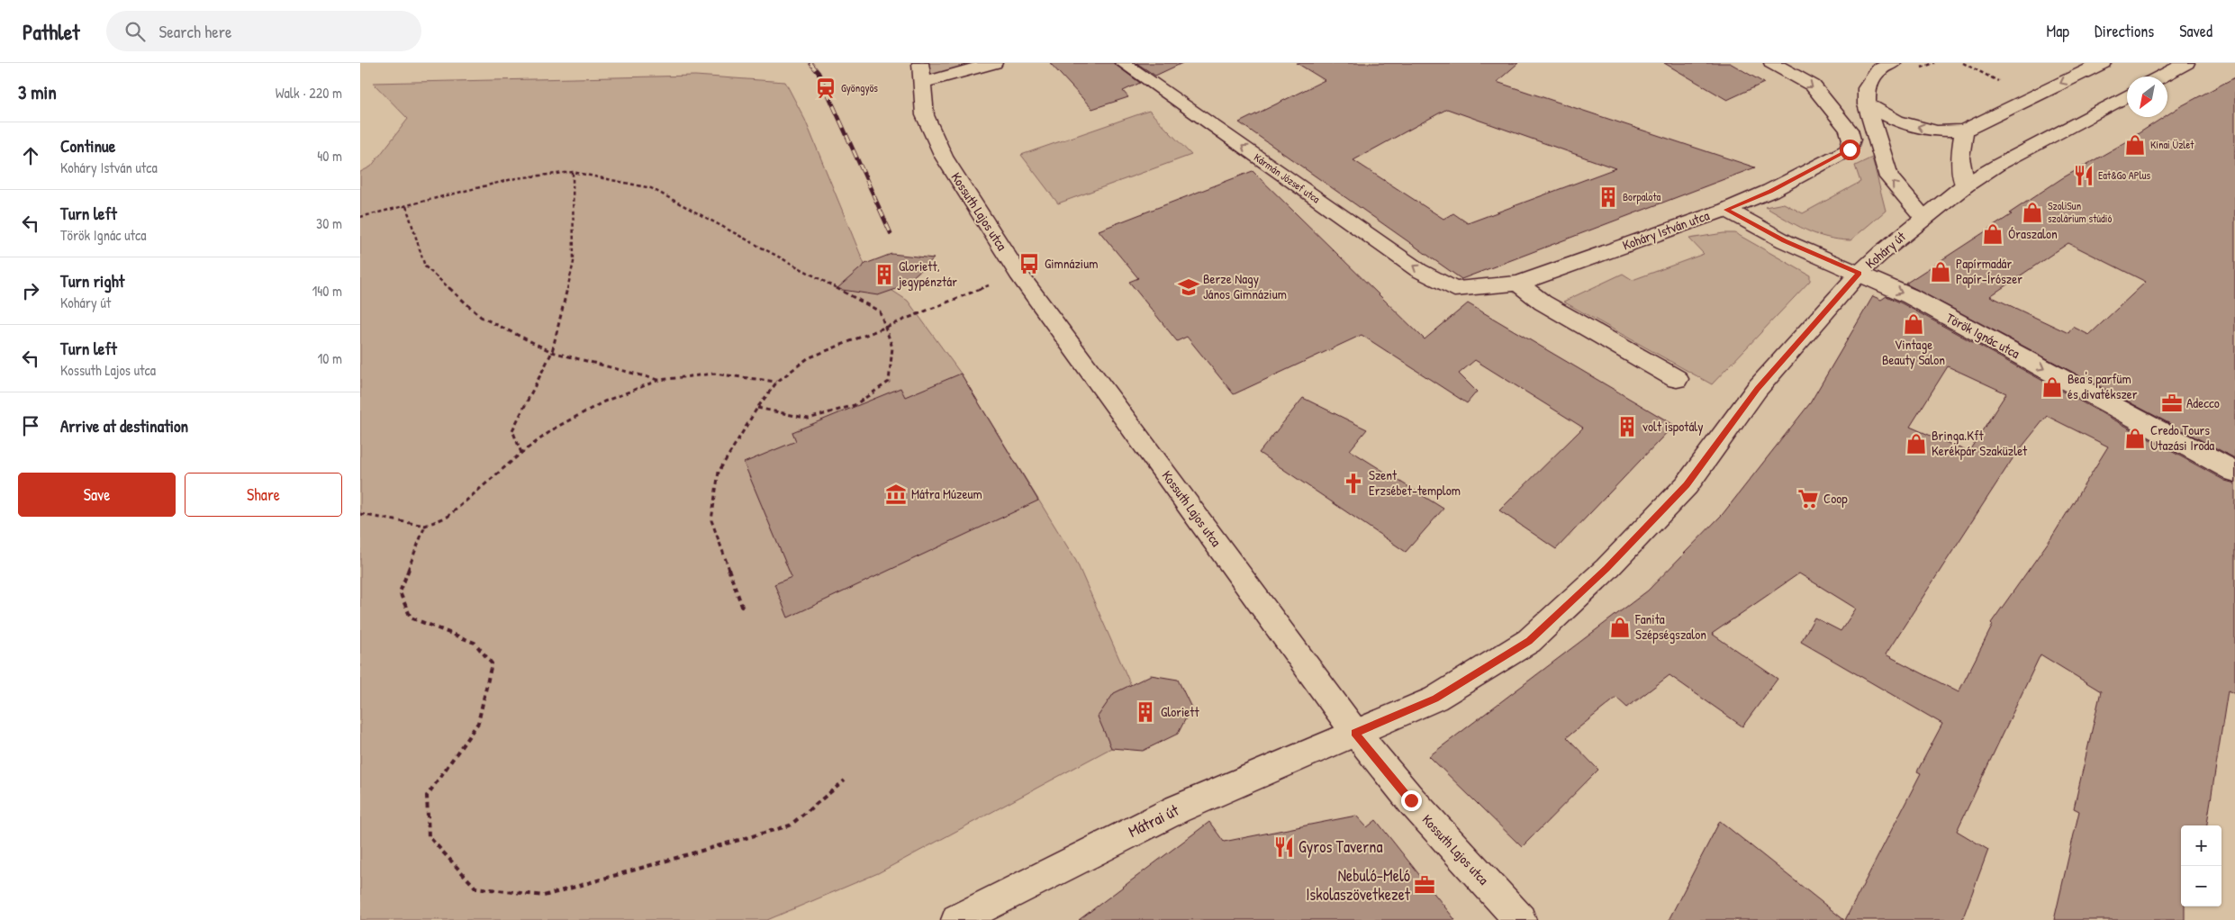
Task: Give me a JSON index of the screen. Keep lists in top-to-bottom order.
{
  "streets": {
    "street": [
      "Kármán József utca",
      "Kossuth Lajos utca",
      "Koháry István utca",
      "Koháry út",
      "Török Ignác utca",
      "Mátrai út"
    ]
  },
  "crossings": [
    ["Kármán József utca", "Koháry István utca"],
    ["Kossuth Lajos utca", "Koháry út"],
    ["Kossuth Lajos utca", "Mátrai út"],
    ["Koháry István utca", "Török Ignác utca"],
    ["Koháry út", "Török Ignác utca"],
    ["Koháry út", "Mátrai út"]
  ],
  "one_way": ["Kármán József utca", "Török Ignác utca"],
  "places": {
    "station": ["Gyöngyös"],
    "shop": [
      "Kínai Üzlet",
      "SzoliSun szolárium stúdió",
      "Óraszalon",
      "Papírmadár Papír-Írószer",
      "Vintage Beauty Salon",
      "Bea's parfüm és divatékszer",
      "Credo Tours Utazási Iroda",
      "Bringa.Kft Kerékpár Szaküzlet",
      "Fanita Szépségszalon"
    ],
    "restaurant": ["Eat&Go APlus", "Gyros Taverna"],
    "building": [
      "Borpalota",
      "Gloriett, jegypénztár",
      "volt ispotály",
      "Gloriett"
    ],
    "bus stop": ["Gimnázium"],
    "school or university": ["Berze Nagy János Gimnázium"],
    "office": ["Adecco", "Nebuló-Meló Iskolaszövetkezet"],
    "church": ["Szent Erzsébet-templom"],
    "museum": ["Mátra Múzeum"],
    "supermarket": ["Coop"]
  },
  "north": "bottom left",
  "page": {
    "header": "Pathlet",
    "search": "Search here",
    "nav": ["Map", "Directions", "Saved"],
    "heading": ["3 min", "Walk · 220 m"],
    "list": [
      ["Continue", "Koháry István utca", "40 m"],
      ["Turn left", "Török Ignác utca", "30 m"],
      ["Turn right", "Koháry út", "140 m"],
      ["Turn left", "Kossuth Lajos utca", "10 m"],
      "Arrive at destination"
    ],
    "buttons": ["Save", "Share"],
    "map_buttons": ["+", "−"]
  }
}
